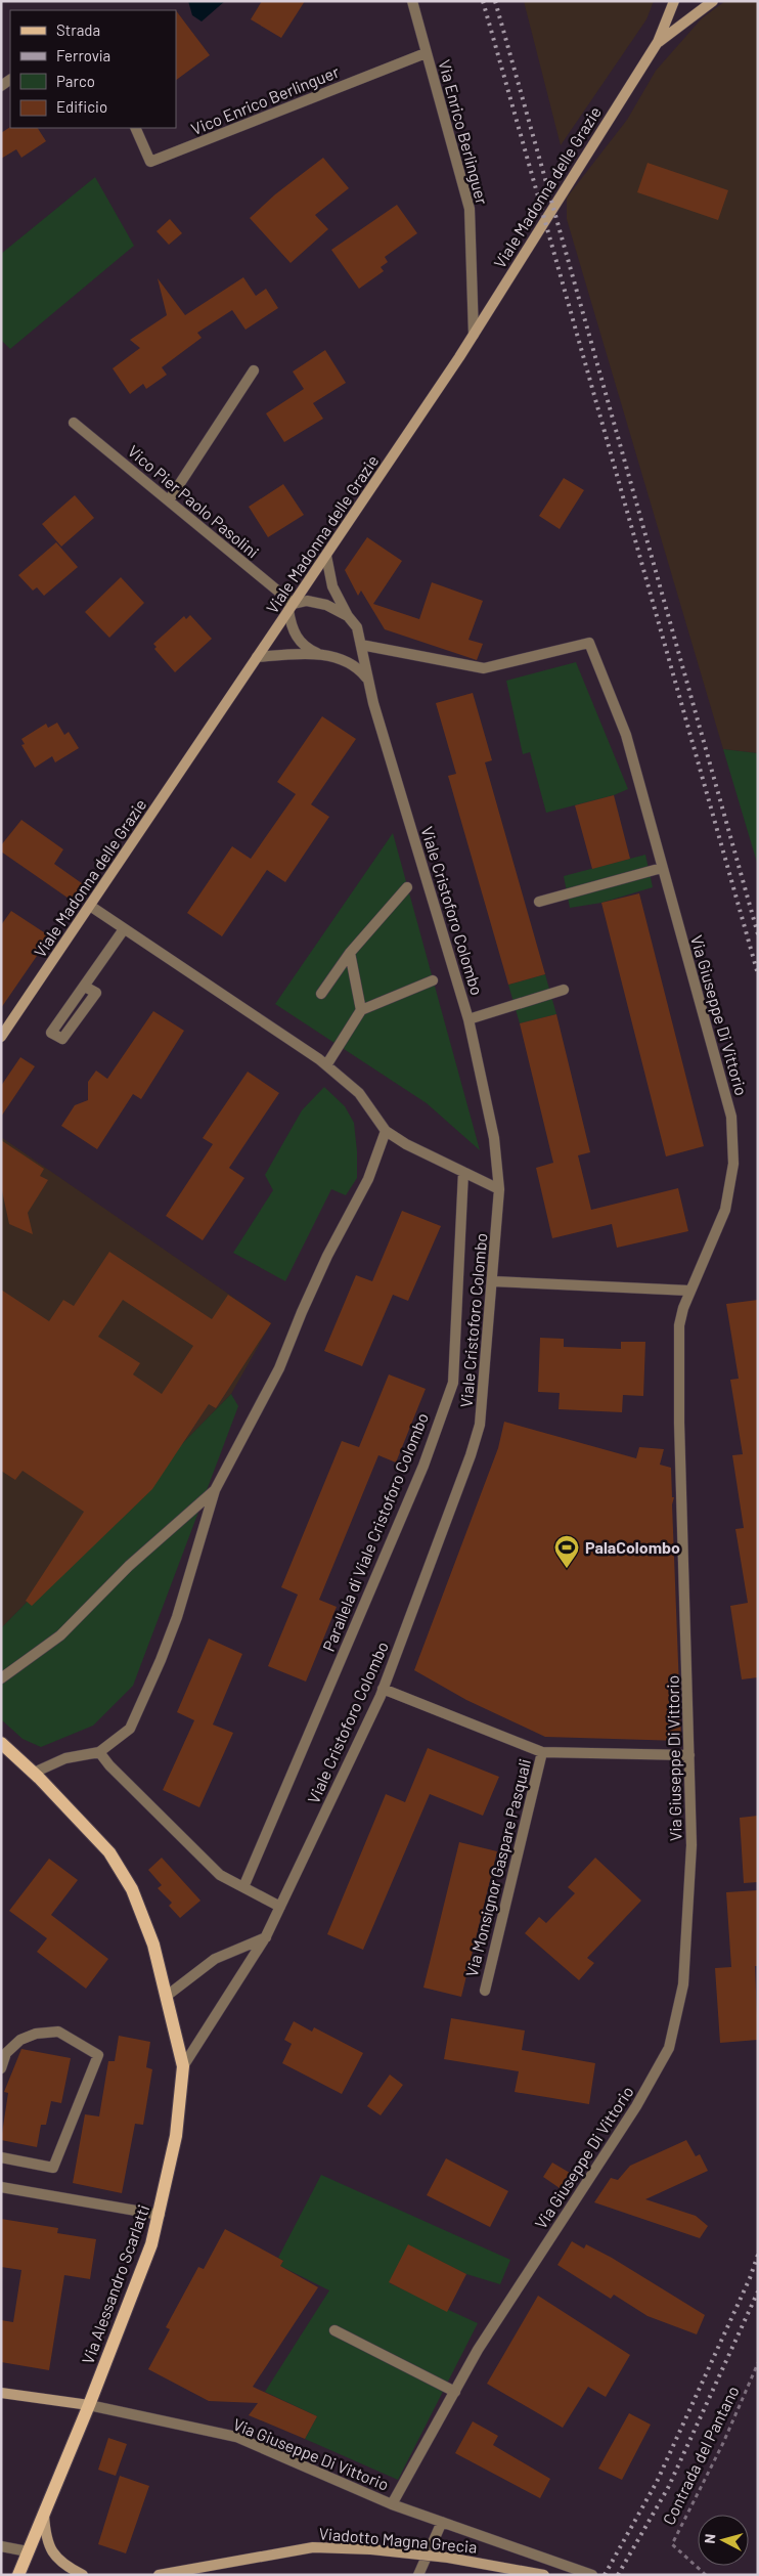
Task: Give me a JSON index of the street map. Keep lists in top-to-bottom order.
{
  "streets": {
    "main road": ["Via Alessandro Scarlatti"],
    "street": [
      "Vico Enrico Berlinguer",
      "Via Enrico Berlinguer",
      "Viale Madonna delle Grazie",
      "Vico Pier Paolo Pasolini",
      "Viale Cristoforo Colombo",
      "Via Giuseppe Di Vittorio",
      "Parallela di Viale Cristoforo Colombo",
      "Via Monsignor Gaspare Pasquali",
      "Viadotto Magna Grecia"
    ],
    "path": ["Contrada del Pantano"]
  },
  "crossings": [
    ["Vico Enrico Berlinguer", "Via Enrico Berlinguer"],
    ["Via Enrico Berlinguer", "Viale Madonna delle Grazie"],
    ["Viale Madonna delle Grazie", "Vico Pier Paolo Pasolini"],
    ["Viale Madonna delle Grazie", "Viale Cristoforo Colombo"],
    ["Viale Cristoforo Colombo", "Via Giuseppe Di Vittorio"],
    ["Viale Cristoforo Colombo", "Via Alessandro Scarlatti"],
    ["Via Giuseppe Di Vittorio", "Via Alessandro Scarlatti"]
  ],
  "places": {
    "sports": ["PalaColombo"]
  },
  "legend": [
    "Strada",
    "Ferrovia",
    "Parco",
    "Edificio"
  ],
  "north": "left"
}
